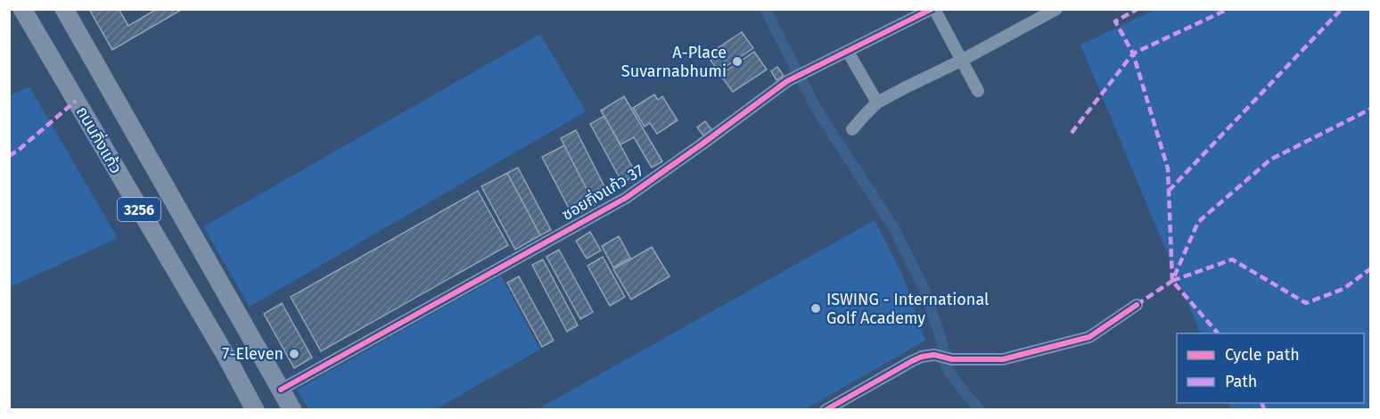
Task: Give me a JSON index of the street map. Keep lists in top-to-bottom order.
{
  "streets": {
    "main road": ["ถนนกิ่งแก้ว", "3256"],
    "street": ["ซอยกิ่งแก้ว 37"]
  },
  "crossings": [
    ["ซอยกิ่งแก้ว 37", "3256"]
  ],
  "places": ["A-Place Suvarnabhumi", "ISWING - International Golf Academy", "7-Eleven"],
  "legend": ["Cycle path", "Path"]
}
